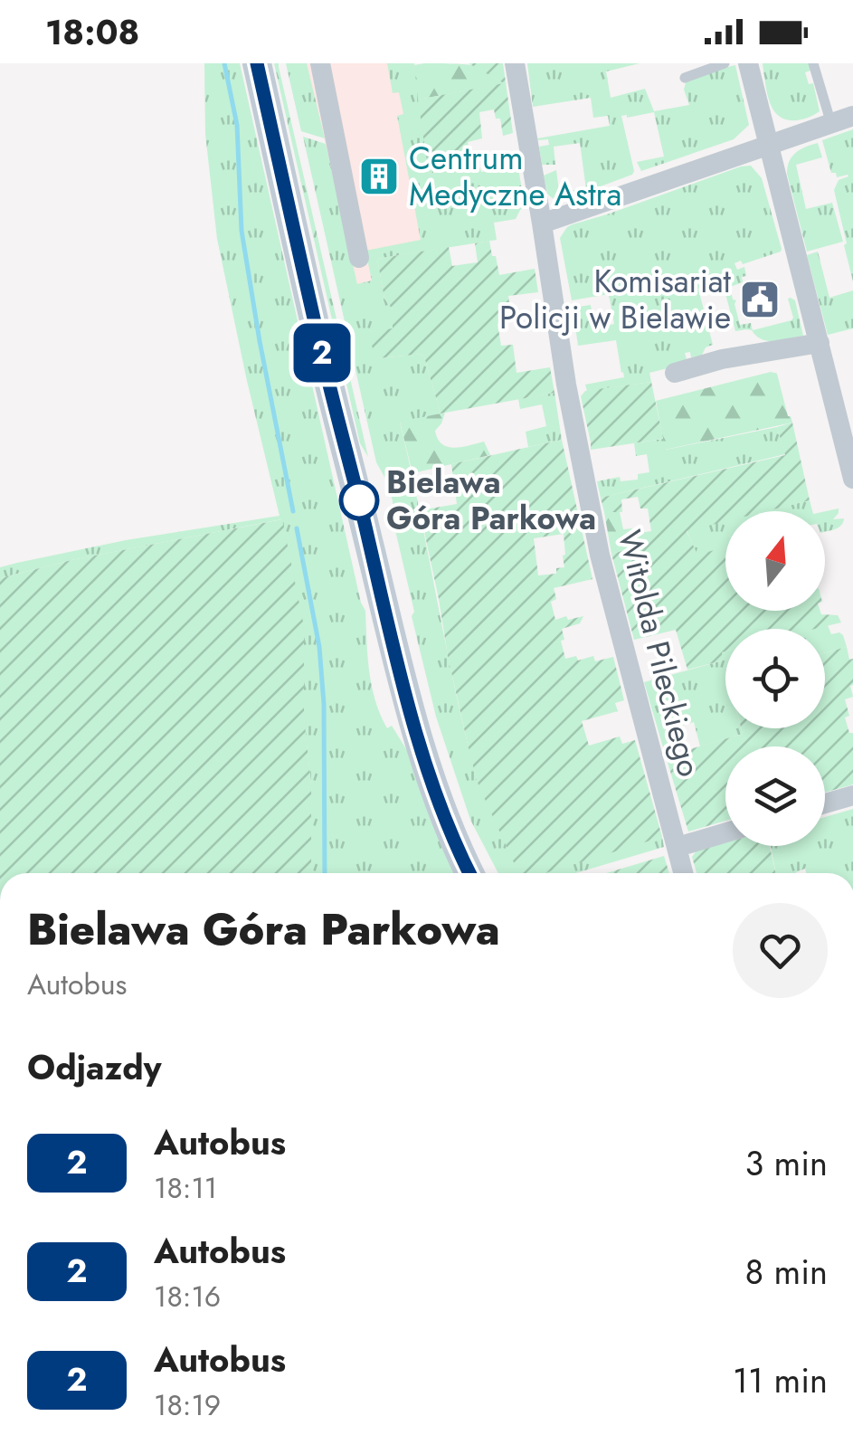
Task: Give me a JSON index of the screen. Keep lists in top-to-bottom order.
{
  "streets": {
    "street": ["Witolda Pileckiego"]
  },
  "places": {
    "building": ["Centrum Medyczne Astra"],
    "public building": ["Komisariat Policji w Bielawie"],
    "other": ["Bielawa Góra Parkowa"]
  },
  "lines": ["bus line 2"],
  "north": "top",
  "page": {
    "status": "18:08",
    "on_map": "2",
    "heading": [
      ["Bielawa Góra Parkowa", "Autobus"],
      "Odjazdy"
    ],
    "list": [
      {
        "mark": "2",
        "name": "Autobus",
        "note": "18:11",
        "value": "3 min"
      },
      {
        "mark": "2",
        "name": "Autobus",
        "note": "18:16",
        "value": "8 min"
      },
      {
        "mark": "2",
        "name": "Autobus",
        "note": "18:19",
        "value": "11 min"
      }
    ]
  }
}
